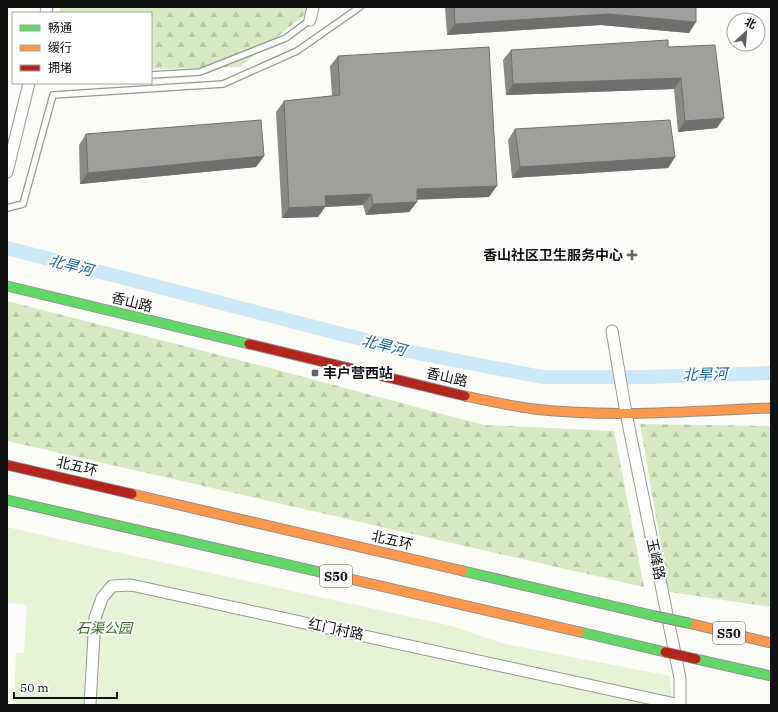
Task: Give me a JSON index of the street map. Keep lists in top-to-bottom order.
{
  "streets": {
    "main road": ["香山路", "北五环", "S50"],
    "street": ["玉峰路", "红门村路"]
  },
  "crossings": [
    ["香山路", "玉峰路"],
    ["玉峰路", "红门村路"]
  ],
  "water": ["北旱河"],
  "parks": ["石渠公园"],
  "places": {
    "health": ["香山社区卫生服务中心"],
    "transit": ["丰户营西站"]
  },
  "legend": ["畅通", "缓行", "拥堵"],
  "scale_bar": "50 m",
  "north": "top right"
}
